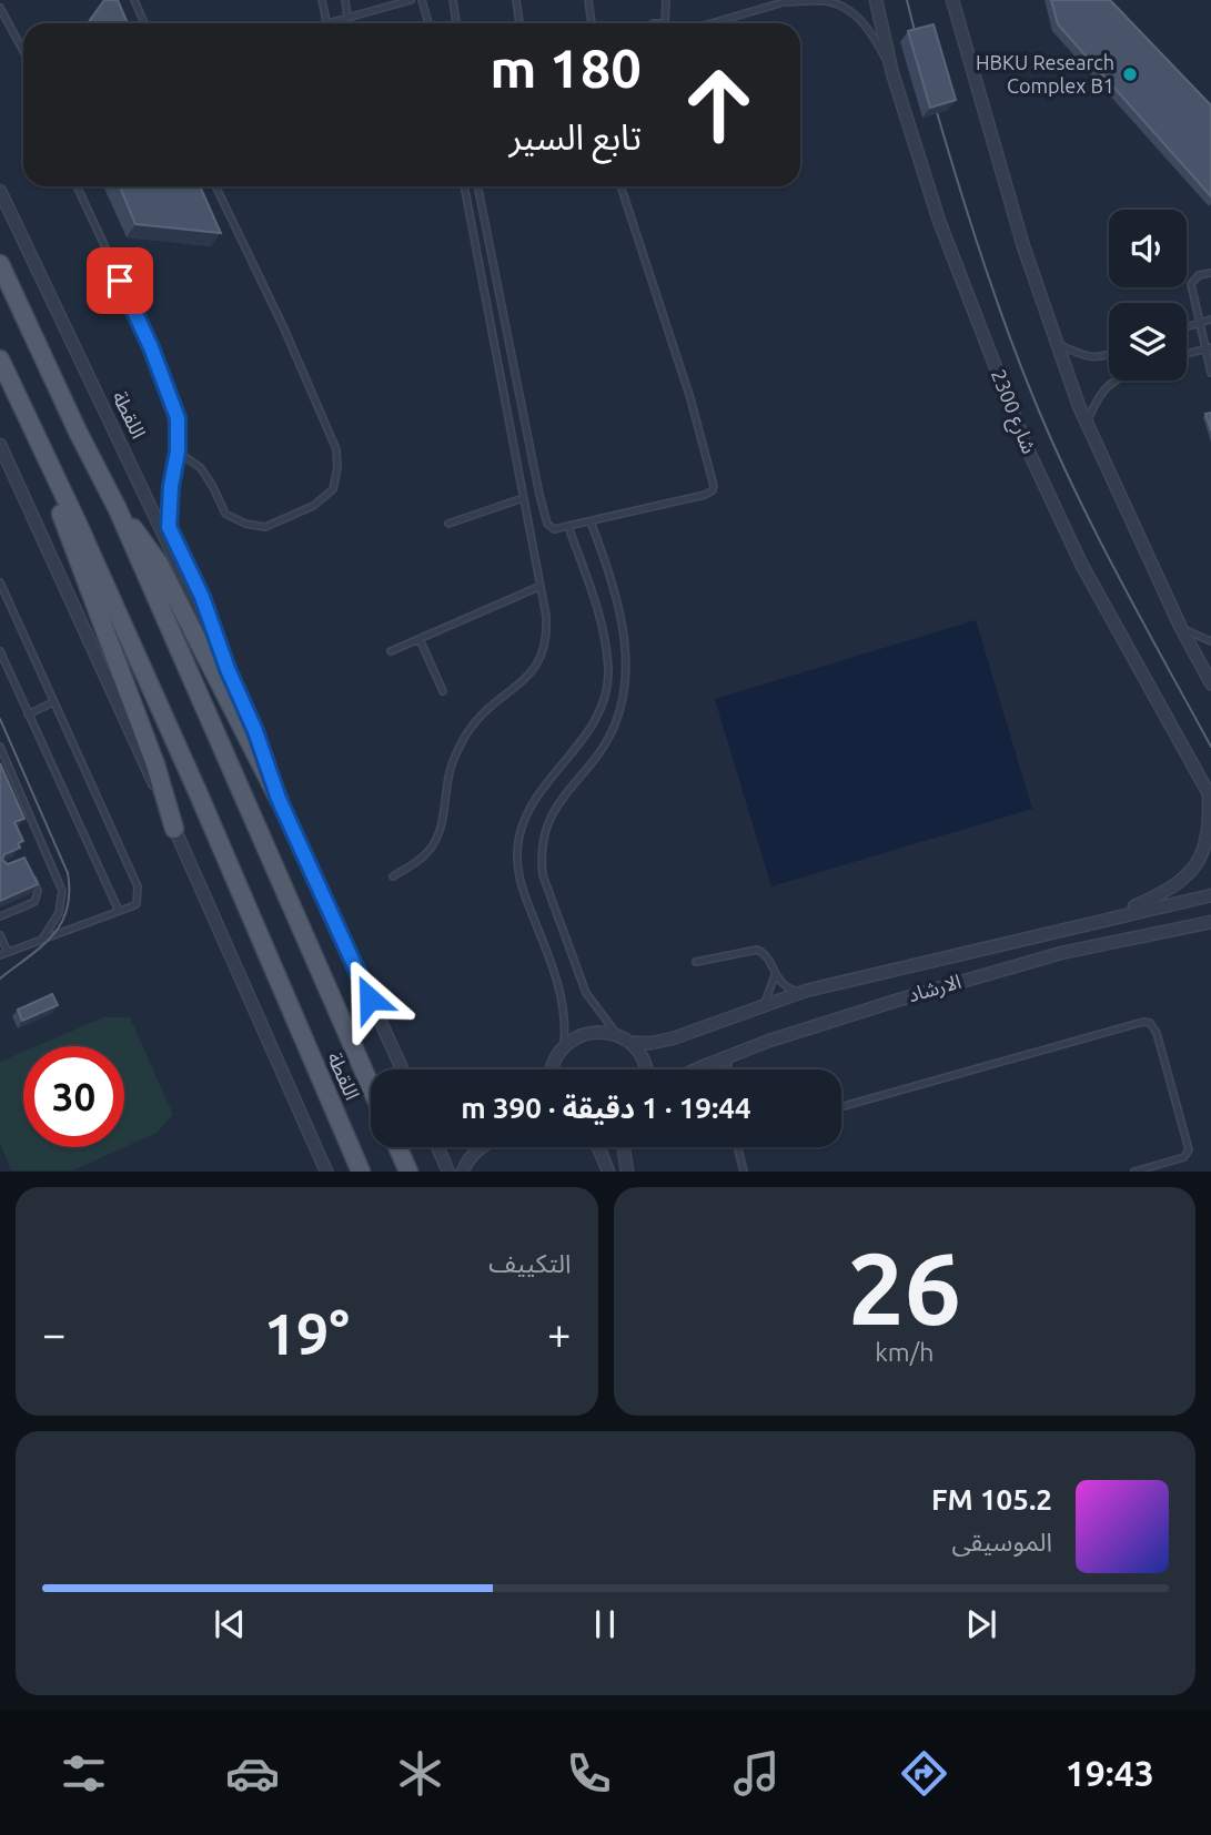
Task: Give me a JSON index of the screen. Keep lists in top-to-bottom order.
{
  "streets": {
    "main road": ["اللقطة"],
    "street": ["شارع 2300", "الارشاد"]
  },
  "crossings": [
    ["شارع 2300", "الارشاد"]
  ],
  "places": ["HBKU Research Complex B1"],
  "page": {
    "turn": ["180 m", "تابع السير"],
    "limit": "30",
    "trip": "19:44 · 1 دقيقة · 390 m",
    "tile": [
      ["26", "km/h"],
      "التكييف"
    ],
    "heat": ["−", "19°", "+"],
    "song": ["105.2 FM", "الموسيقى"],
    "tabs": "19:43"
  }
}
